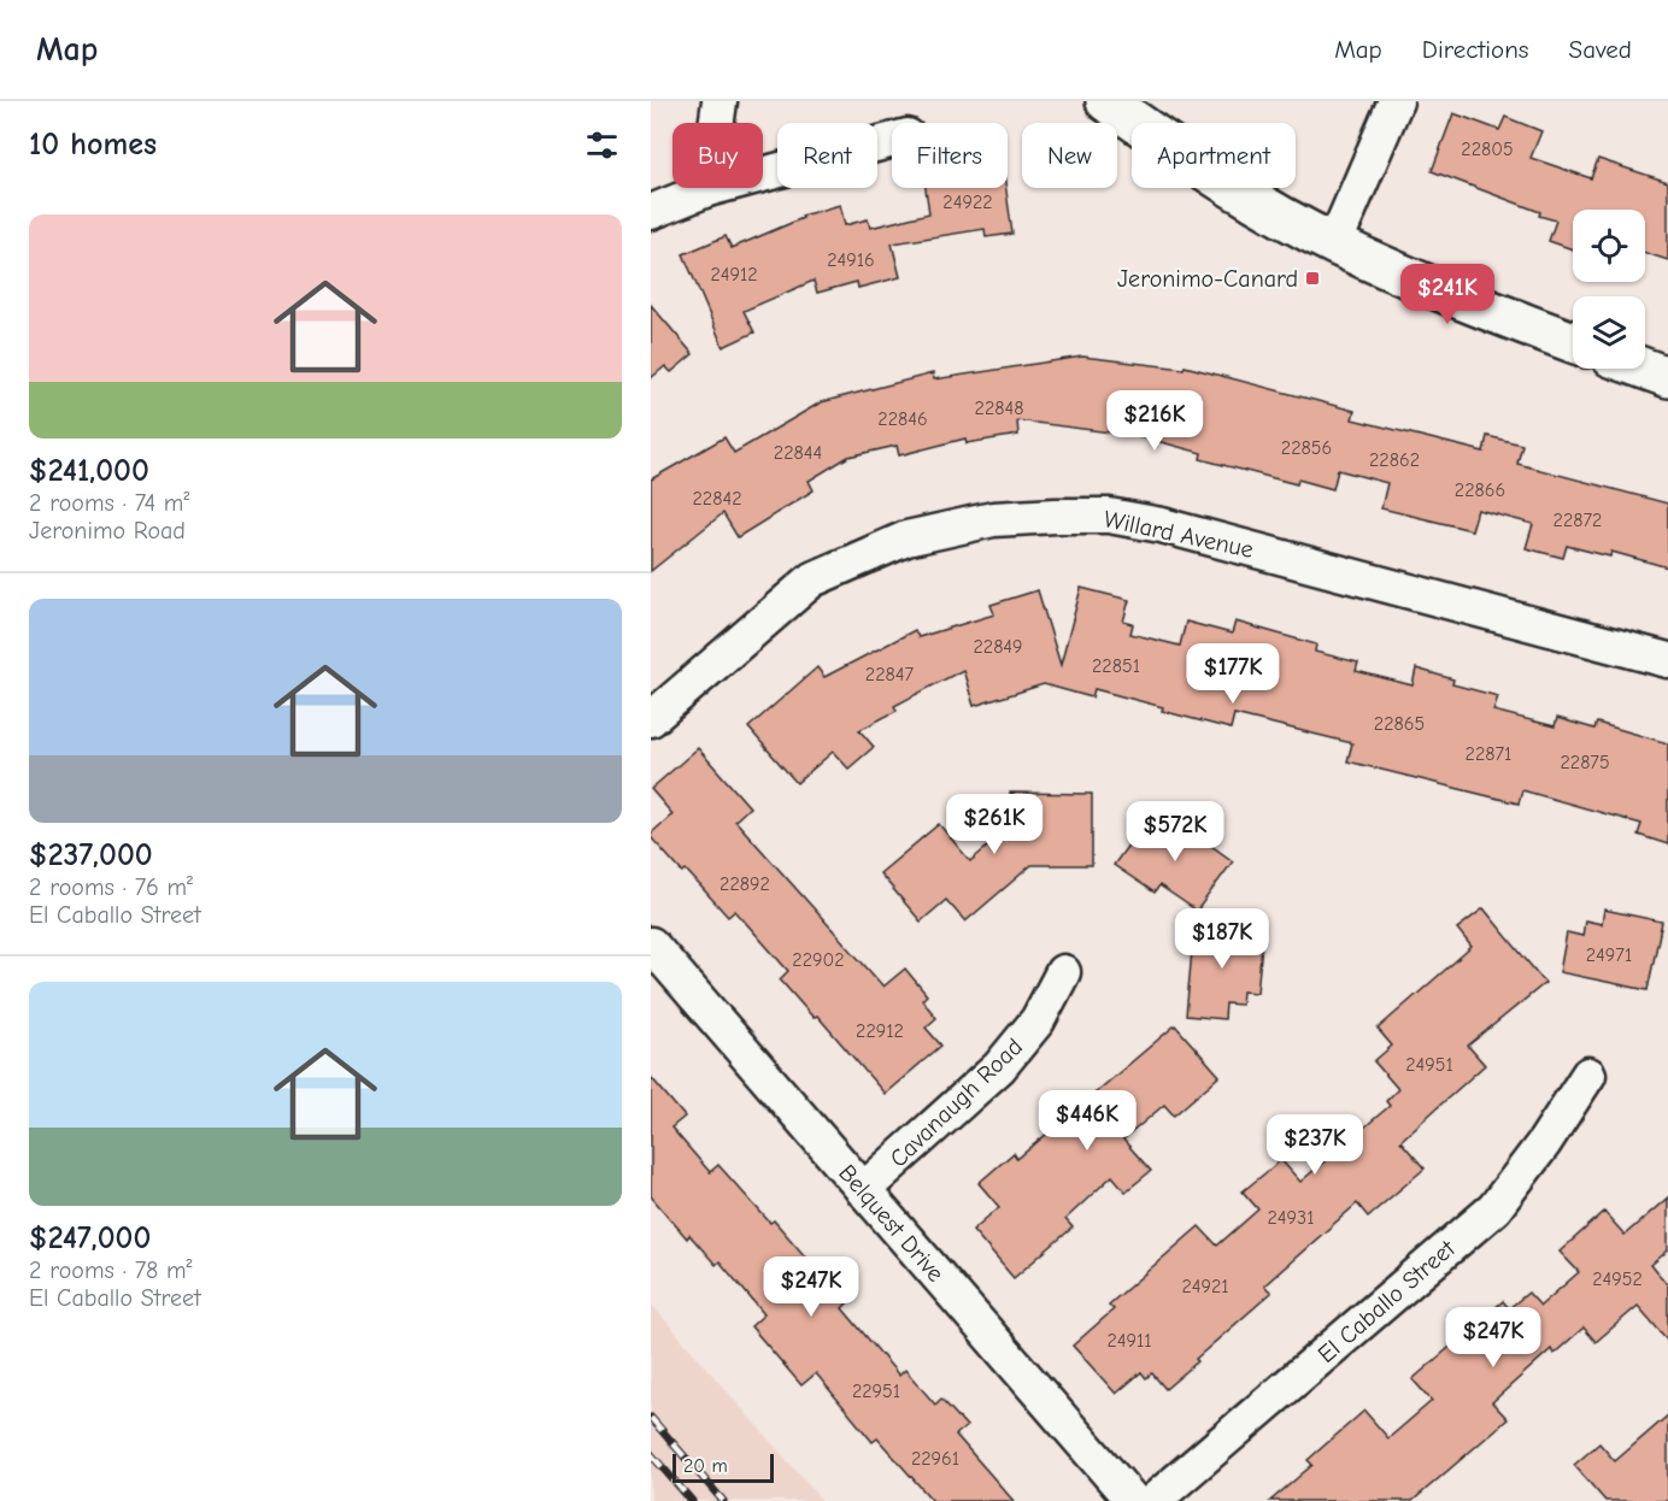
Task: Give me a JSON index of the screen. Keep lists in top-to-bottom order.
{
  "streets": {
    "street": [
      "Willard Avenue",
      "Cavanaugh Road",
      "Belquest Drive",
      "El Caballo Street"
    ]
  },
  "crossings": [
    ["Cavanaugh Road", "Belquest Drive"]
  ],
  "places": {
    "transit": ["Jeronimo-Canard"]
  },
  "house_numbers": [
    "22805",
    "24922",
    "24916",
    "24912",
    "22848",
    "22846",
    "22856",
    "22844",
    "22862",
    "22866",
    "22842",
    "22872",
    "22849",
    "22851",
    "22847",
    "22865",
    "22871",
    "22875",
    "22892",
    "24971",
    "22902",
    "22912",
    "24951",
    "24931",
    "24952",
    "24921",
    "24911",
    "22951",
    "22961"
  ],
  "scale_bar": "20 m",
  "page": {
    "header": "Map",
    "nav": ["Map", "Directions", "Saved"],
    "heading": "10 homes",
    "chip": [
      "Buy",
      "Rent",
      "Filters",
      "New",
      "Apartment"
    ],
    "list": [
      {
        "name": "$241,000",
        "note": "2 rooms · 74 m² · Jeronimo Road"
      },
      {
        "name": "$237,000",
        "note": "2 rooms · 76 m² · El Caballo Street"
      },
      {
        "name": "$247,000",
        "note": "2 rooms · 78 m² · El Caballo Street"
      }
    ],
    "price": [
      "$241K",
      "$216K",
      "$177K",
      "$261K",
      "$572K",
      "$187K",
      "$446K",
      "$237K",
      "$247K",
      "$247K"
    ],
    "scale": "20 m"
  }
}
